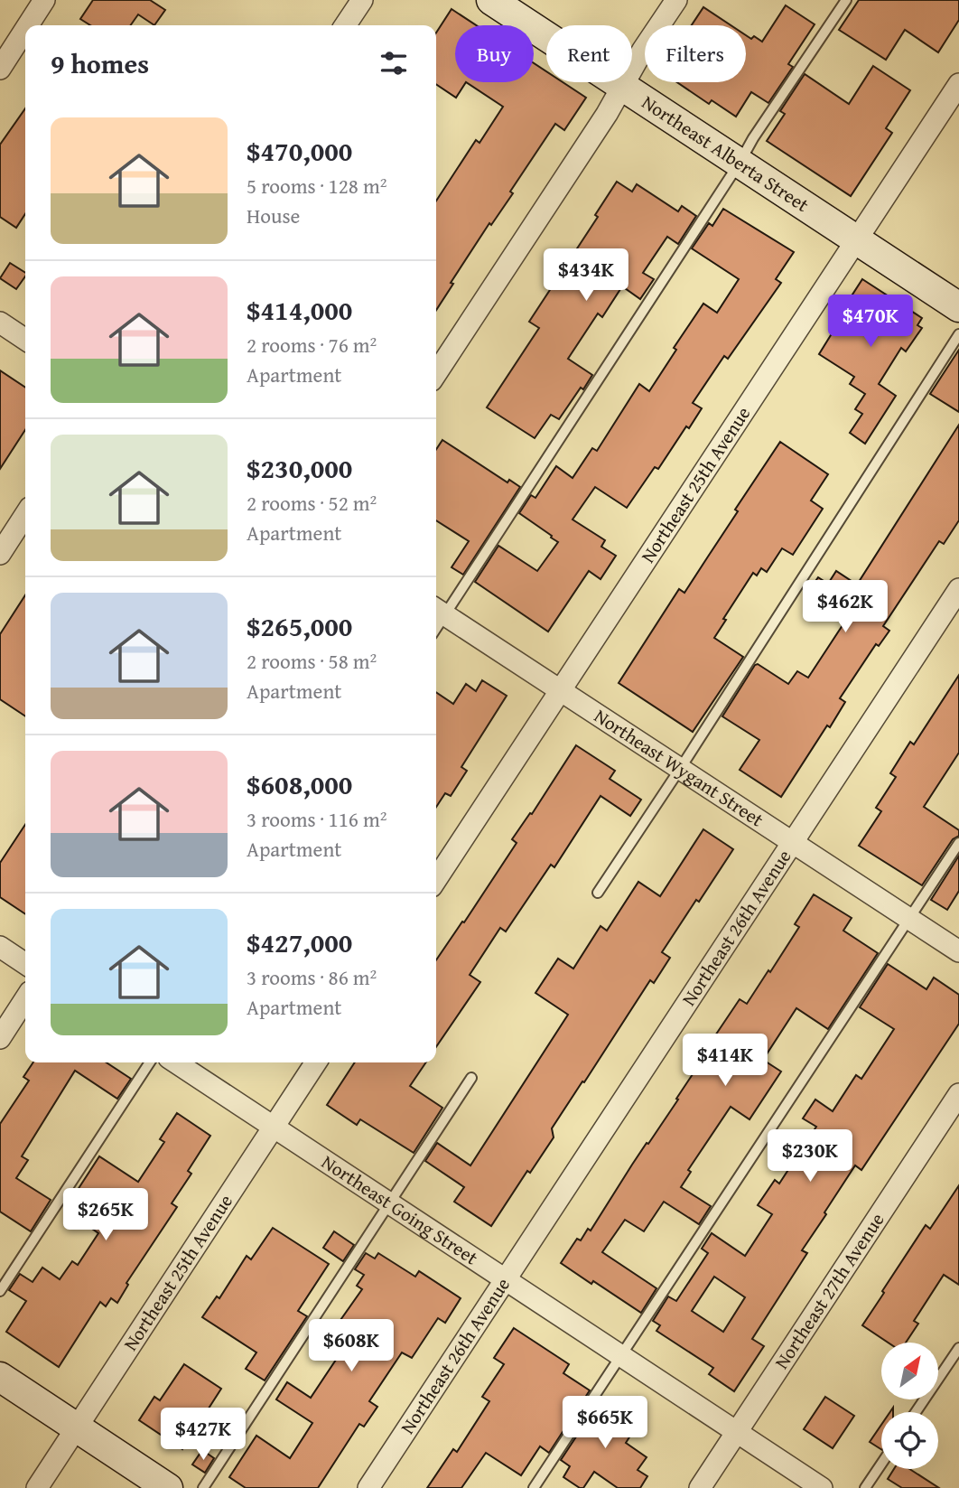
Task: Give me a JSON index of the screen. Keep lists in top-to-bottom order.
{
  "streets": {
    "street": [
      "Northeast Alberta Street",
      "Northeast 25th Avenue",
      "Northeast Wygant Street",
      "Northeast 26th Avenue",
      "Northeast Going Street",
      "Northeast 27th Avenue"
    ]
  },
  "crossings": [
    ["Northeast Alberta Street", "Northeast 25th Avenue"],
    ["Northeast 25th Avenue", "Northeast Wygant Street"],
    ["Northeast 25th Avenue", "Northeast Going Street"],
    ["Northeast Wygant Street", "Northeast 26th Avenue"],
    ["Northeast 26th Avenue", "Northeast Going Street"],
    ["Northeast Going Street", "Northeast 27th Avenue"]
  ],
  "north": "top right",
  "page": {
    "chip": ["Buy", "Rent", "Filters"],
    "heading": "9 homes",
    "list": [
      {
        "name": "$470,000",
        "note": "5 rooms · 128 m² · House"
      },
      {
        "name": "$414,000",
        "note": "2 rooms · 76 m² · Apartment"
      },
      {
        "name": "$230,000",
        "note": "2 rooms · 52 m² · Apartment"
      },
      {
        "name": "$265,000",
        "note": "2 rooms · 58 m² · Apartment"
      },
      {
        "name": "$608,000",
        "note": "3 rooms · 116 m² · Apartment"
      },
      {
        "name": "$427,000",
        "note": "3 rooms · 86 m² · Apartment"
      }
    ],
    "price": [
      "$434K",
      "$470K",
      "$462K",
      "$414K",
      "$230K",
      "$265K",
      "$608K",
      "$665K",
      "$427K"
    ]
  }
}
